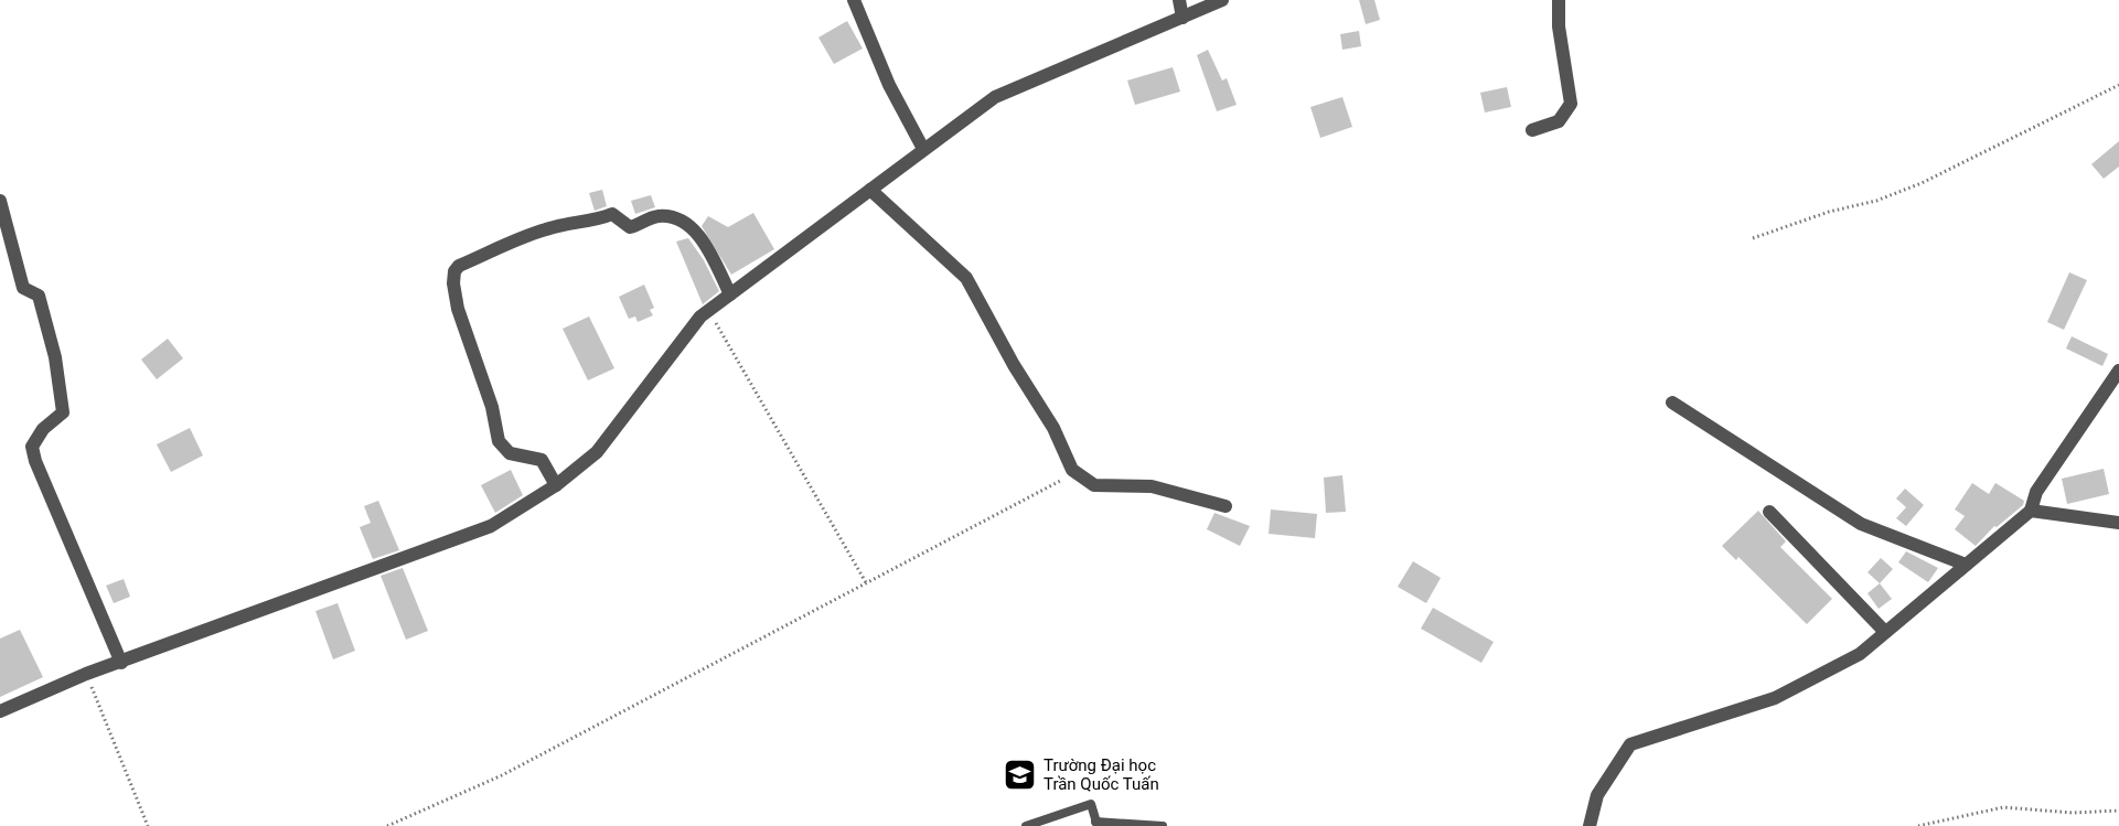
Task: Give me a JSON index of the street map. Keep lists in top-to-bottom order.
{
  "places": {
    "school or university": ["Trường Đại học Trần Quốc Tuấn"]
  }
}
